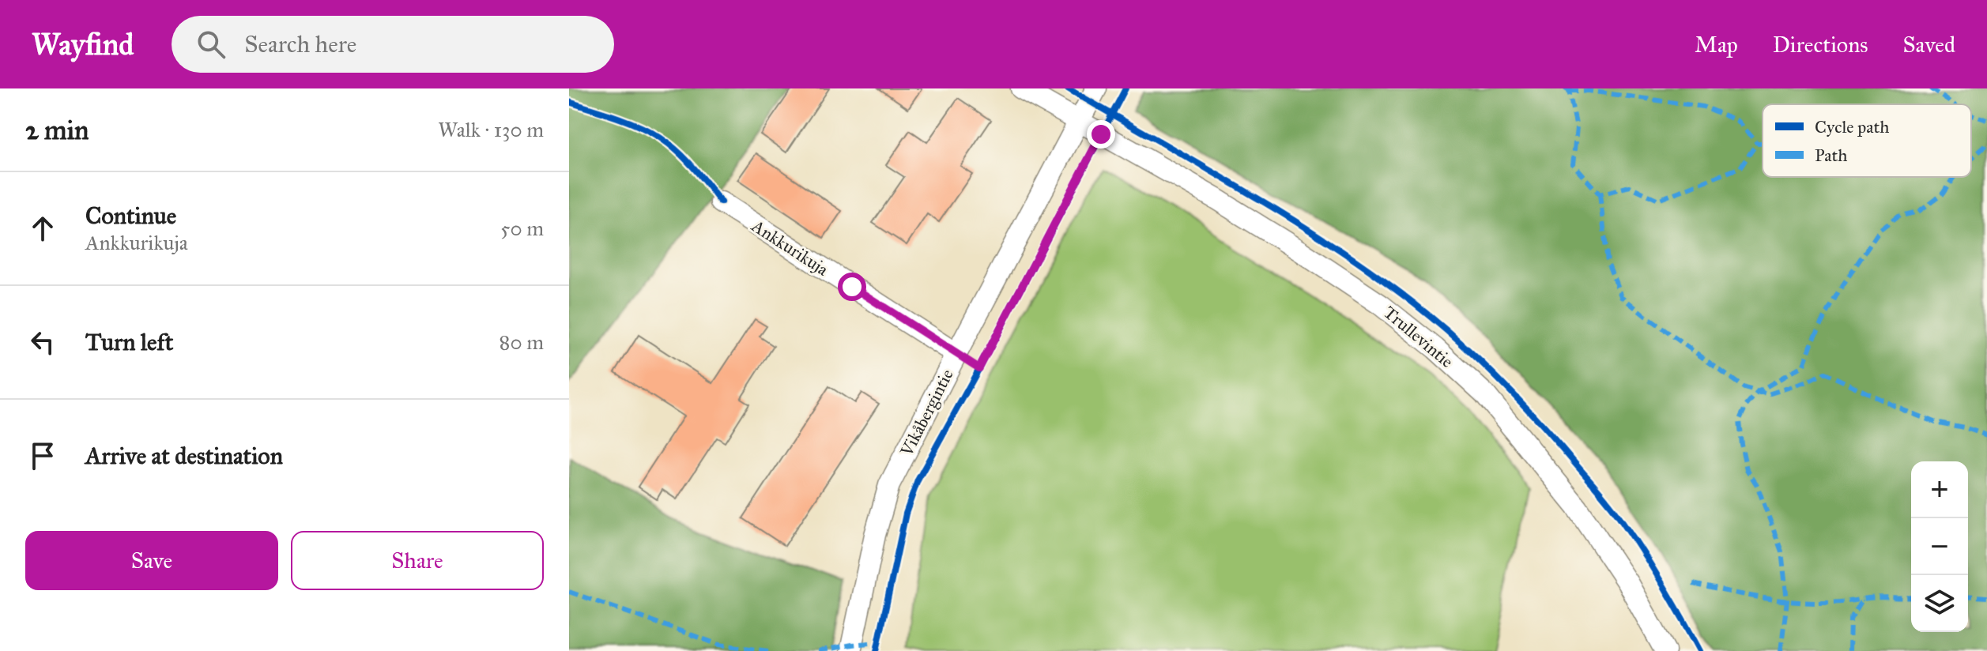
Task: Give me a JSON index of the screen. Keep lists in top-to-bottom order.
{
  "streets": {
    "street": ["Ankkurikuja", "Trullevintie", "Vikåbergintie"]
  },
  "crossings": [
    ["Ankkurikuja", "Vikåbergintie"],
    ["Trullevintie", "Vikåbergintie"]
  ],
  "legend": ["Cycle path", "Path"],
  "page": {
    "header": "Wayfind",
    "search": "Search here",
    "nav": ["Map", "Directions", "Saved"],
    "heading": ["2 min", "Walk · 130 m"],
    "list": [
      ["Continue", "Ankkurikuja", "50 m"],
      ["Turn left", "80 m"],
      "Arrive at destination"
    ],
    "map_buttons": ["+", "−"],
    "buttons": ["Save", "Share"]
  }
}
